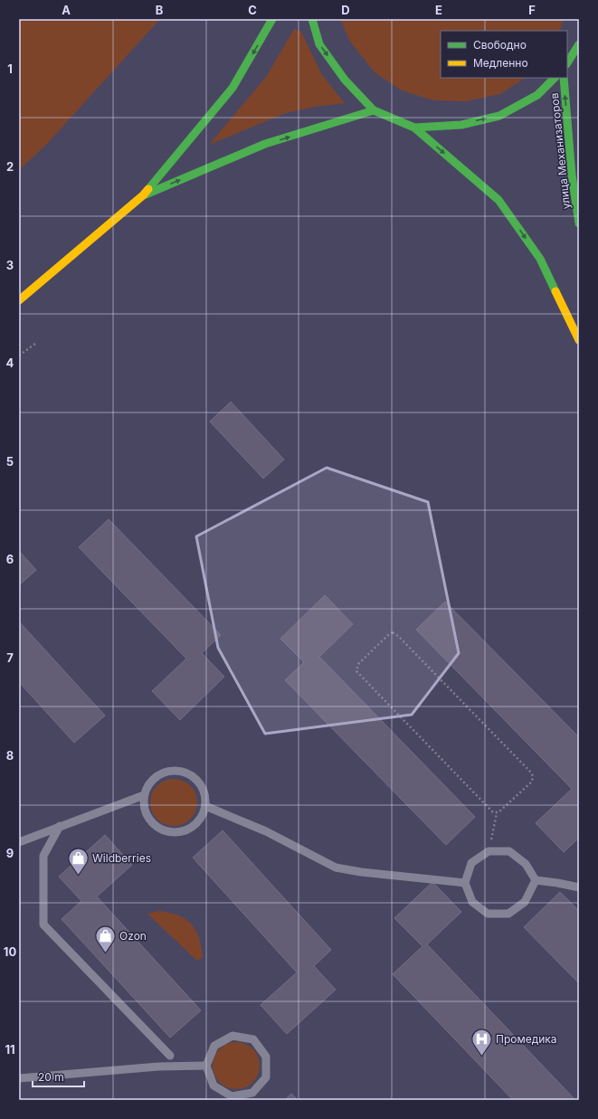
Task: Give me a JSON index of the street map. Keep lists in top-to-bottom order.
{
  "streets": {
    "main road": ["улица Механизаторов"]
  },
  "one_way": ["улица Механизаторов"],
  "places": {
    "shop": ["Wildberries", "Ozon"],
    "hospital": ["Промедика"]
  },
  "legend": ["Свободно", "Медленно"],
  "scale_bar": "20 m",
  "grid": {
    "columns": [
      "A",
      "B",
      "C",
      "D",
      "E",
      "F"
    ],
    "rows": [
      "1",
      "2",
      "3",
      "4",
      "5",
      "6",
      "7",
      "8",
      "9",
      "10",
      "11"
    ]
  }
}
